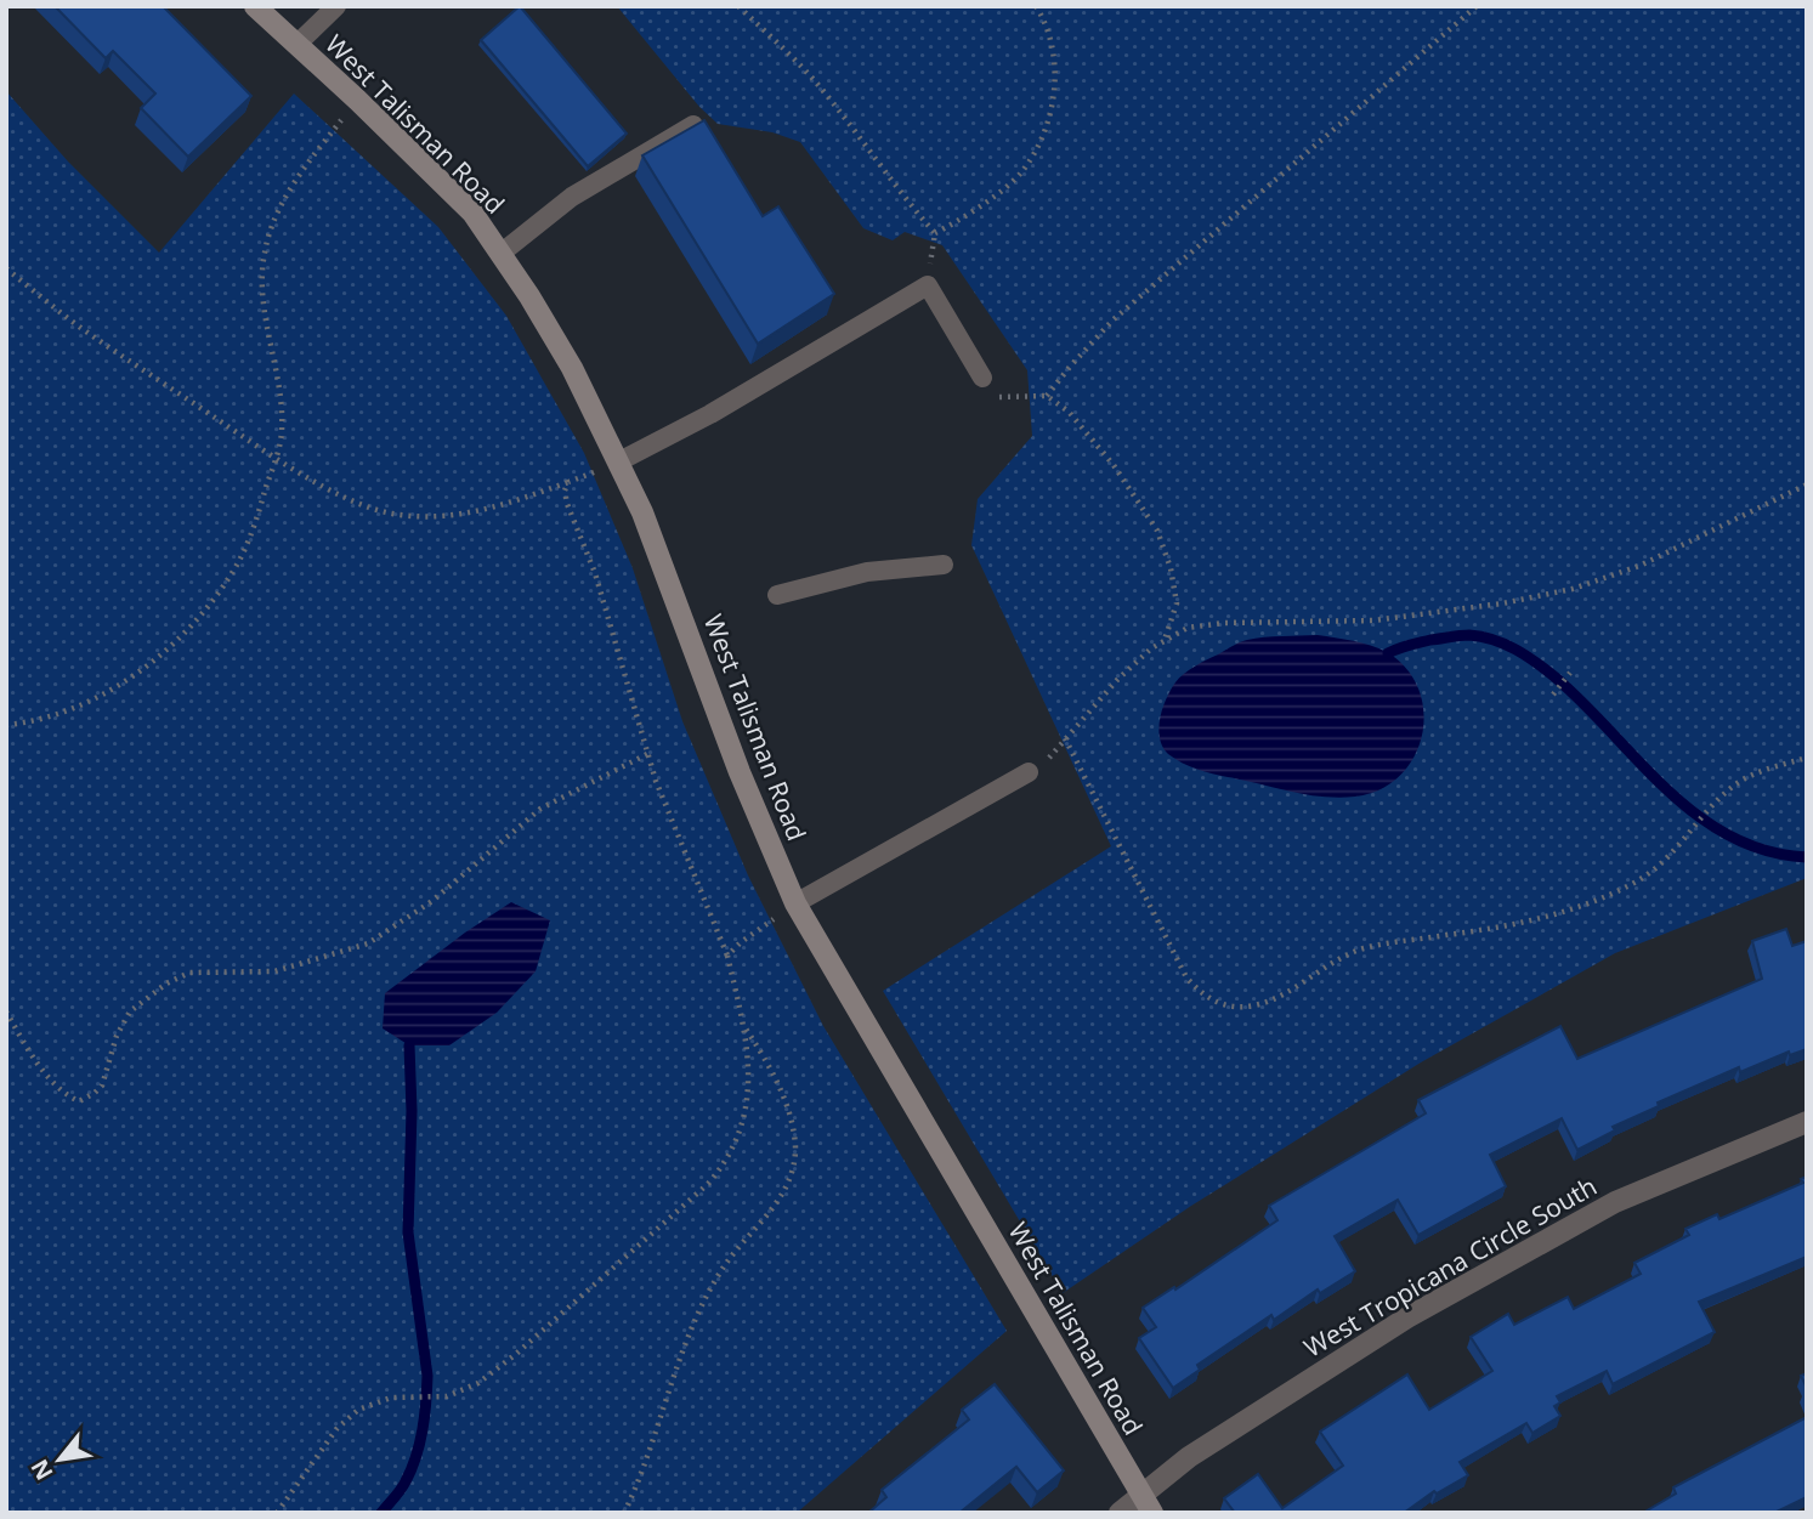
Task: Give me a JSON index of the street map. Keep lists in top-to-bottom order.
{
  "streets": {
    "street": ["West Talisman Road", "West Tropicana Circle South"]
  },
  "crossings": [
    ["West Talisman Road", "West Tropicana Circle South"]
  ],
  "north": "bottom left"
}
